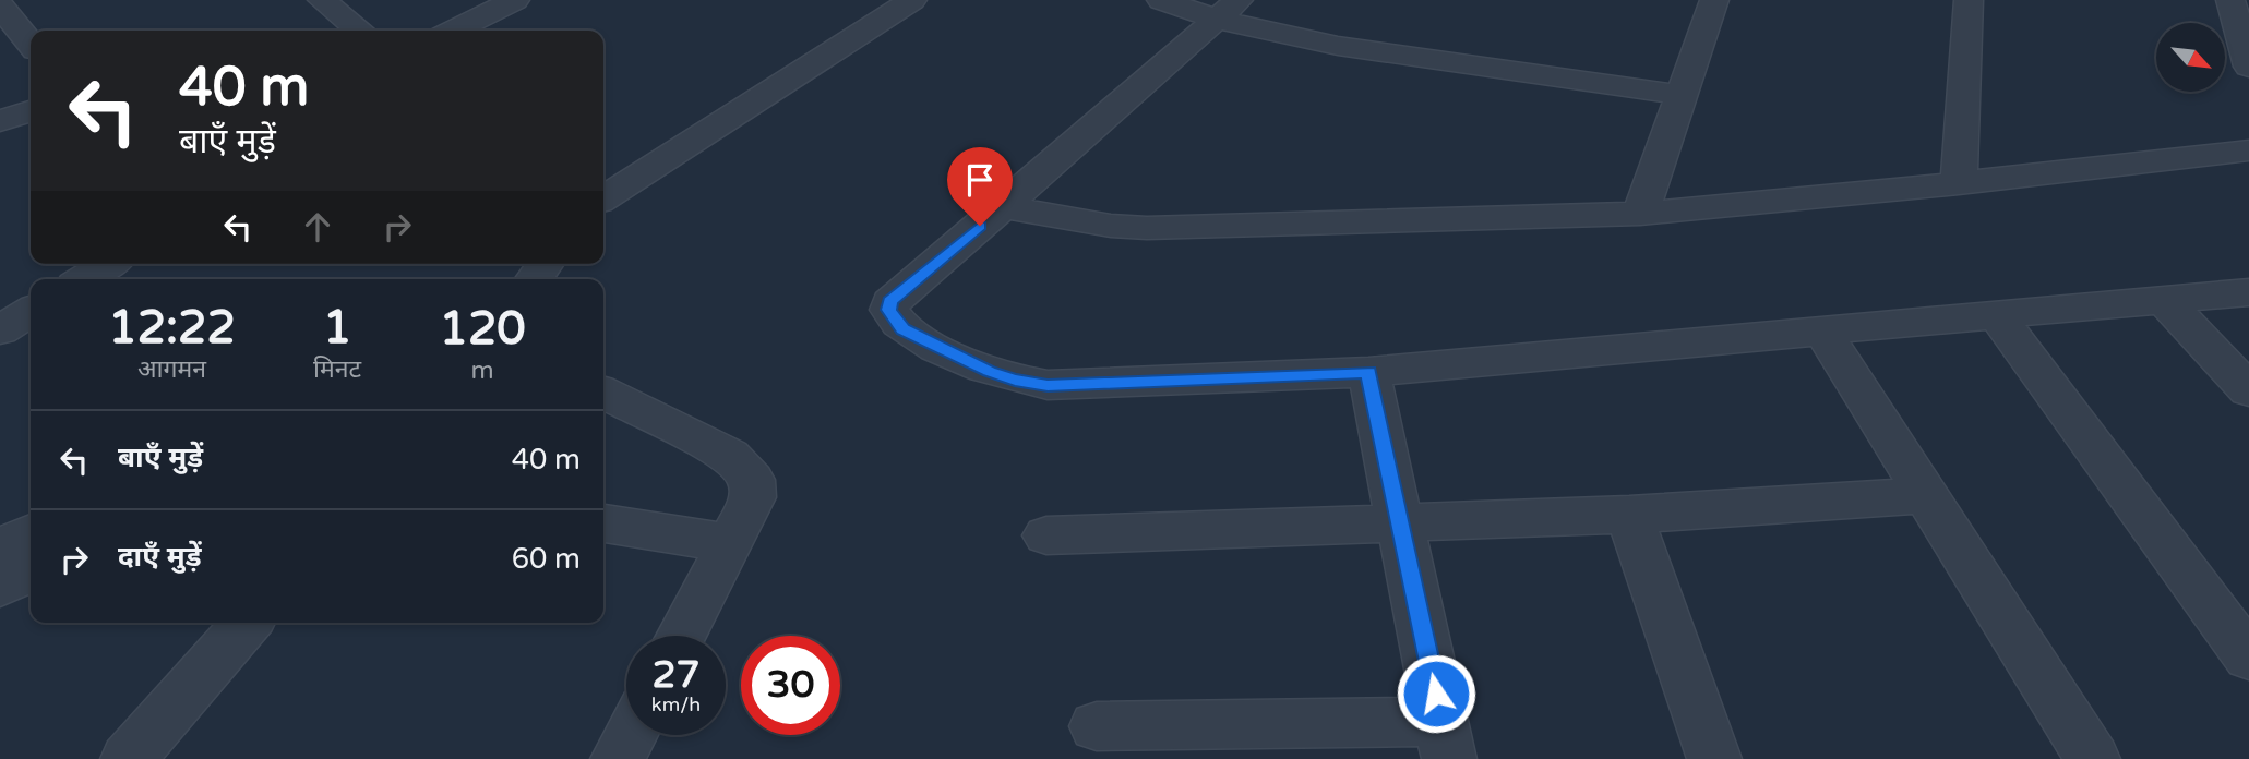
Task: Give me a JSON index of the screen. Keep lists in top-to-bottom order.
{
  "north": "bottom right",
  "page": {
    "turn": ["40 m", "बाएँ मुड़ें"],
    "eta": [
      "12:22",
      "आगमन",
      "1",
      "मिनट",
      "120",
      "m"
    ],
    "list": [
      {
        "name": "बाएँ मुड़ें",
        "value": "40 m"
      },
      {
        "name": "दाएँ मुड़ें",
        "value": "60 m"
      }
    ],
    "speed": "27 km/h",
    "limit": "30"
  }
}
